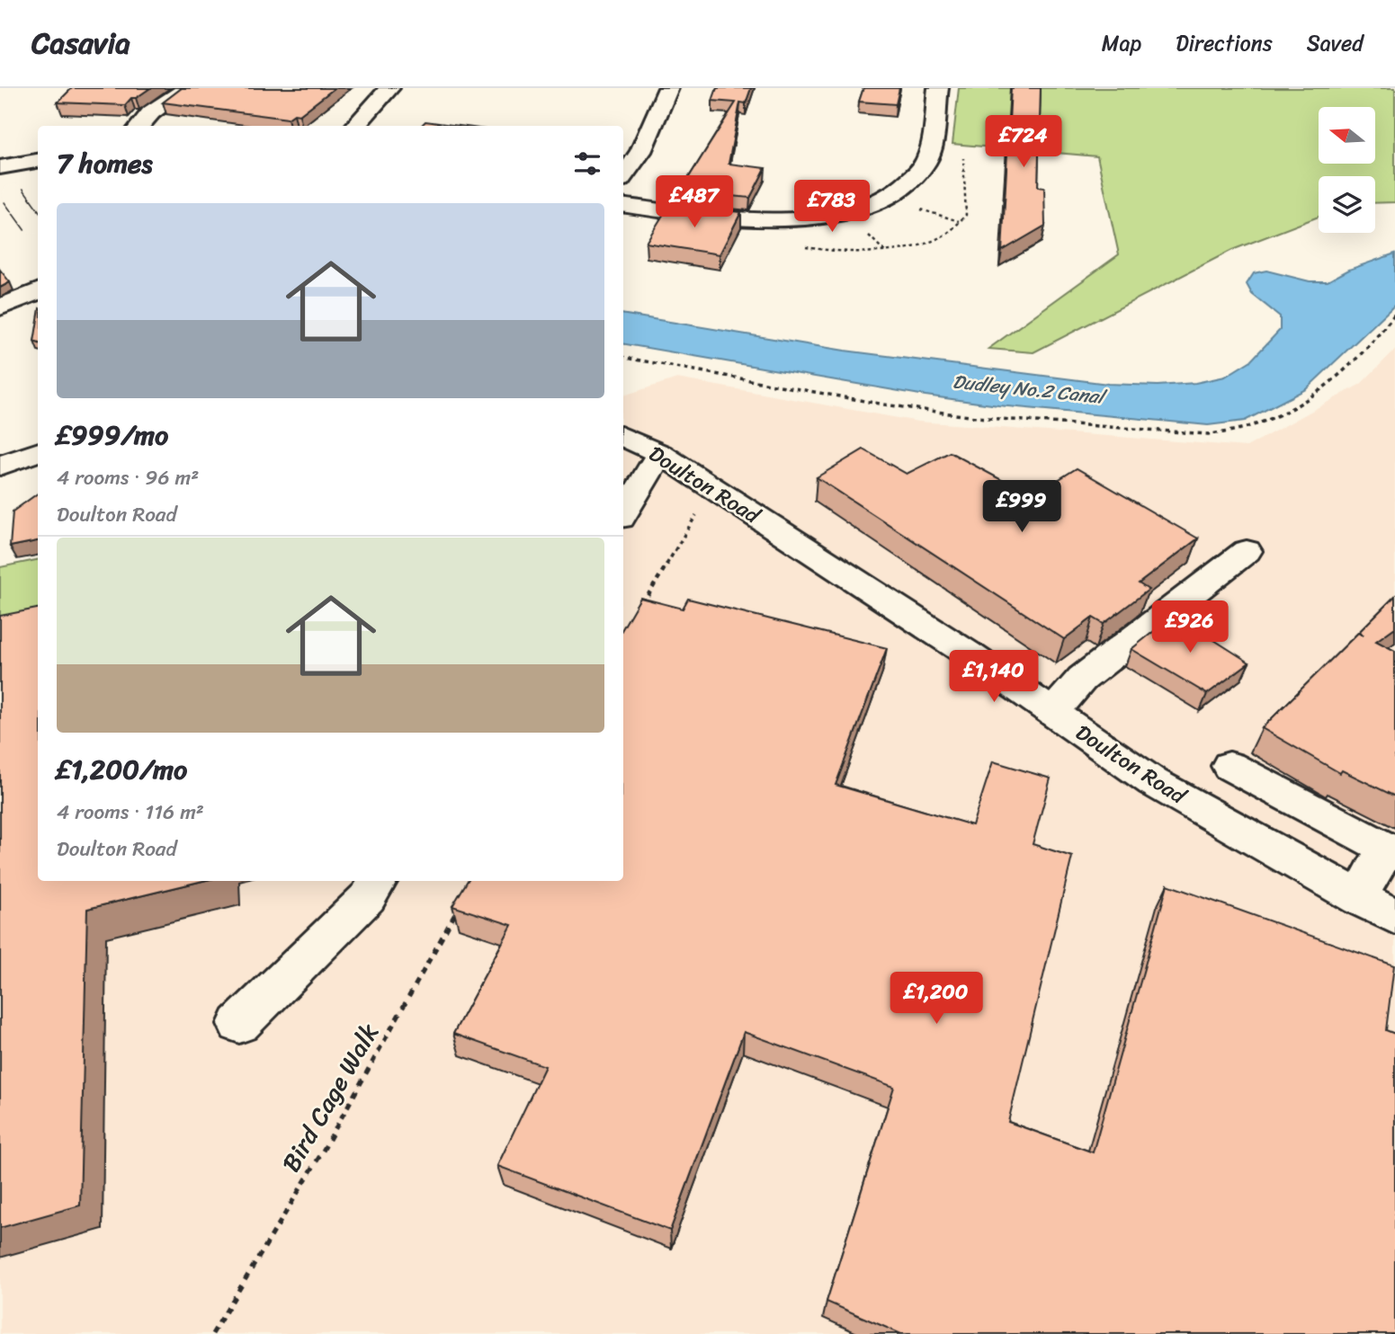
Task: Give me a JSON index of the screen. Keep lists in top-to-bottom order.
{
  "streets": {
    "street": ["Doulton Road"],
    "path": ["Bird Cage Walk"]
  },
  "water": ["Dudley No.2 Canal"],
  "north": "left",
  "page": {
    "header": "Casavia",
    "nav": ["Map", "Directions", "Saved"],
    "price": [
      "£724",
      "£487",
      "£783",
      "£999",
      "£926",
      "£1,140",
      "£1,200"
    ],
    "heading": "7 homes",
    "list": [
      {
        "name": "£999/mo",
        "note": "4 rooms · 96 m² · Doulton Road"
      },
      {
        "name": "£1,200/mo",
        "note": "4 rooms · 116 m² · Doulton Road"
      }
    ]
  }
}
